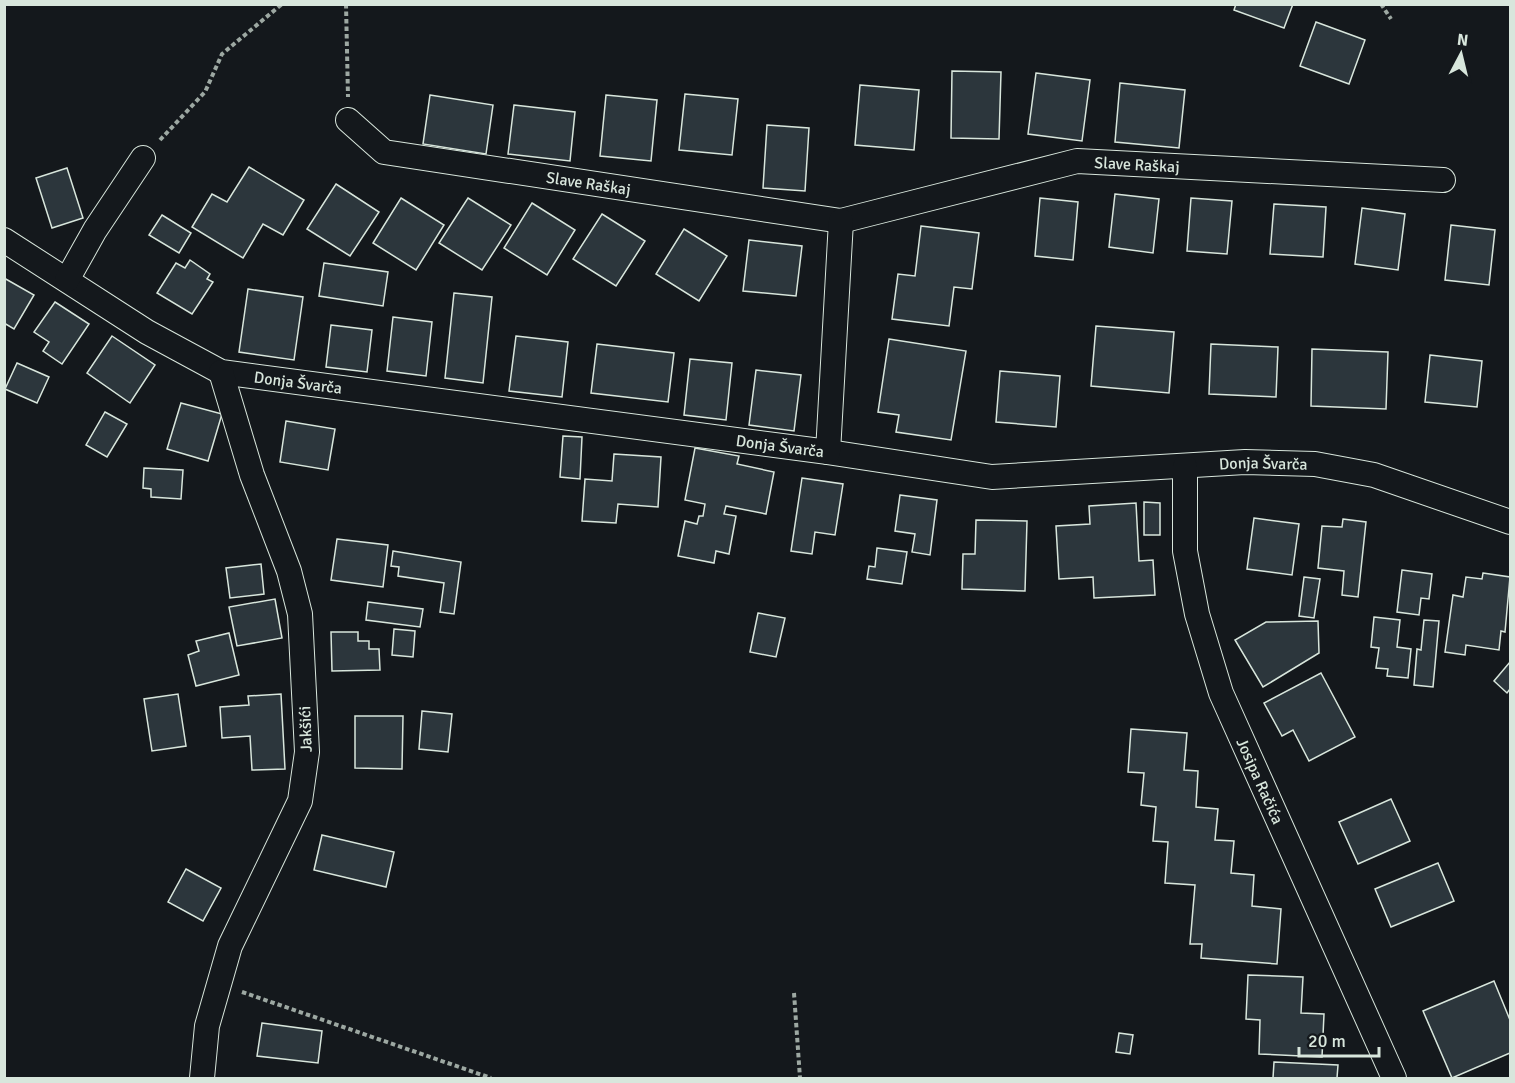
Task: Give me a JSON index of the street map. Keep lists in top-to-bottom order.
{
  "streets": {
    "street": [
      "Slave Raškaj",
      "Donja Švarča",
      "Jakšići",
      "Josipa Račića"
    ]
  },
  "crossings": [
    ["Donja Švarča", "Jakšići"],
    ["Donja Švarča", "Josipa Račića"]
  ],
  "scale_bar": "20 m",
  "north": "top"
}
